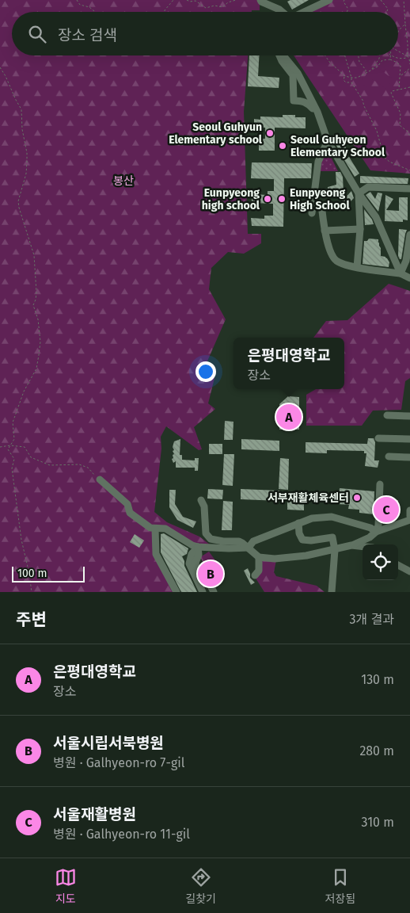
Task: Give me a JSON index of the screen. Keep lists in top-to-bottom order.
{
  "parks": ["봉산"],
  "places": [
    "Seoul Guhyun Elementary school",
    "Seoul Guhyeon Elementary School",
    "Eunpyeong high school",
    "Eunpyeong High School",
    "서부재활체육센터"
  ],
  "scale_bar": "100 m",
  "page": {
    "search": "장소 검색",
    "popup": ["은평대영학교", "장소"],
    "pins": ["A", "C", "B"],
    "scale": "100 m",
    "heading": ["주변", "3개 결과"],
    "list": [
      {
        "mark": "A",
        "name": "은평대영학교",
        "note": "장소",
        "value": "130 m"
      },
      {
        "mark": "B",
        "name": "서울시립서북병원",
        "note": "병원 · Galhyeon-ro 7-gil",
        "value": "280 m"
      },
      {
        "mark": "C",
        "name": "서울재활병원",
        "note": "병원 · Galhyeon-ro 11-gil",
        "value": "310 m"
      }
    ],
    "nav": ["지도", "길찾기", "저장됨"]
  }
}
